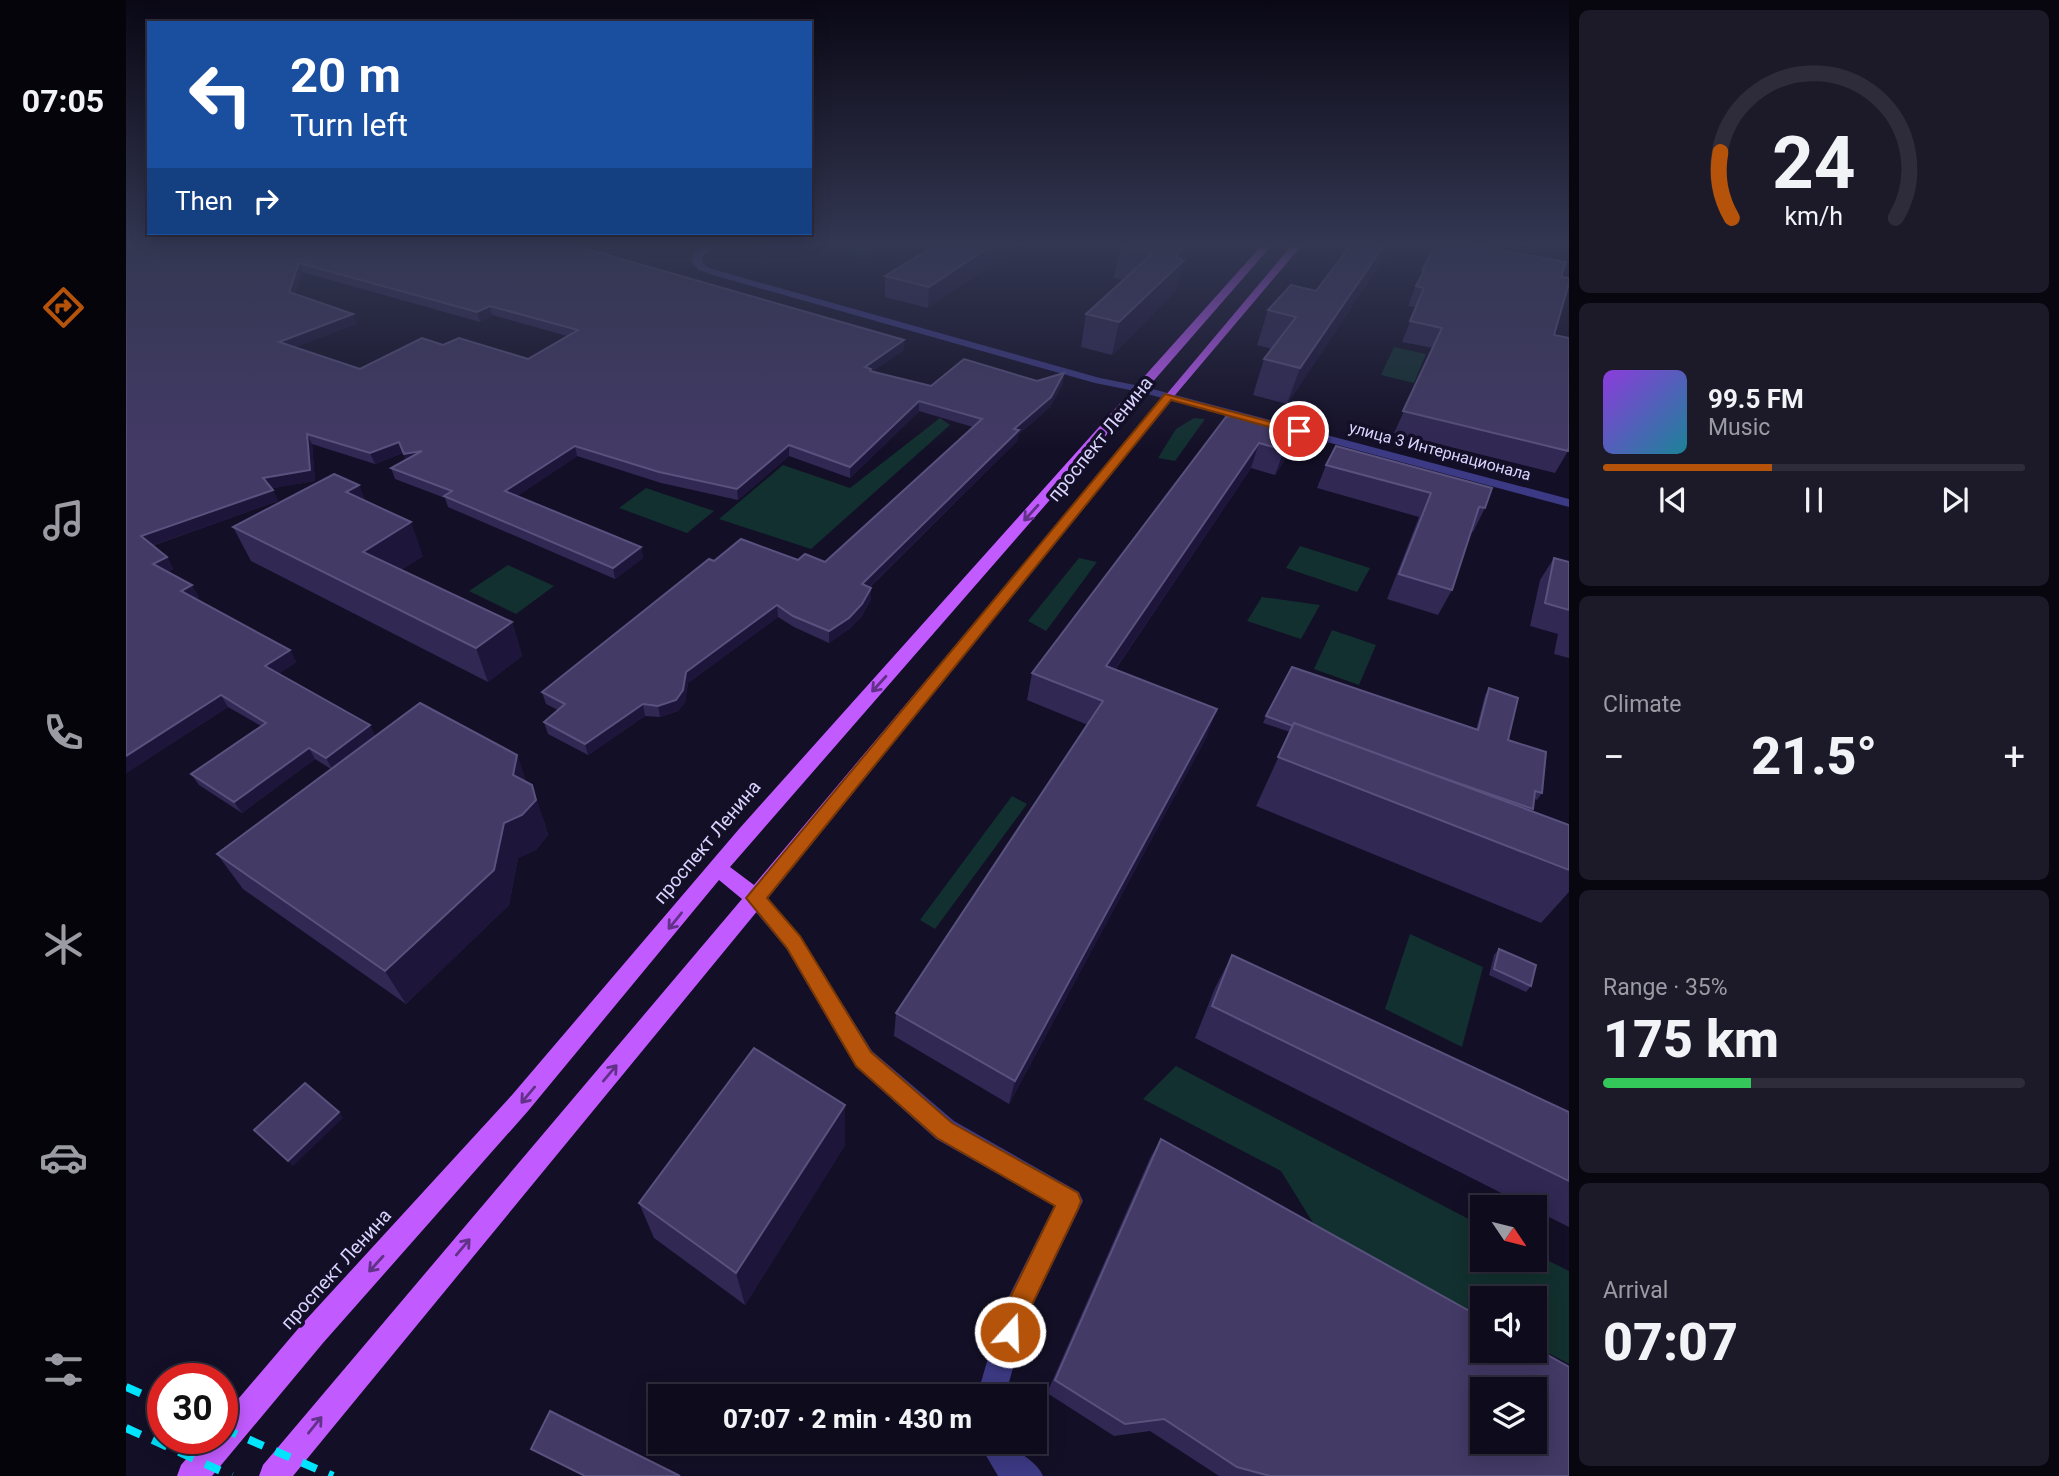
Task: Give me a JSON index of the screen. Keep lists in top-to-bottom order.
{
  "streets": {
    "main road": ["проспект Ленина"],
    "street": ["улица 3 Интернационала"]
  },
  "crossings": [
    ["проспект Ленина", "улица 3 Интернационала"]
  ],
  "north": "bottom right",
  "page": {
    "tabs": "07:05",
    "turn": ["20 m", "Turn left"],
    "then": "Then",
    "song": ["99.5 FM", "Music"],
    "tile": [
      "Climate",
      ["Range · 35%", "175 km"],
      ["Arrival", "07:07"]
    ],
    "heat": ["−", "21.5°", "+"],
    "limit": "30",
    "trip": "07:07 · 2 min · 430 m",
    "gauge": ["24", "km/h"]
  }
}
